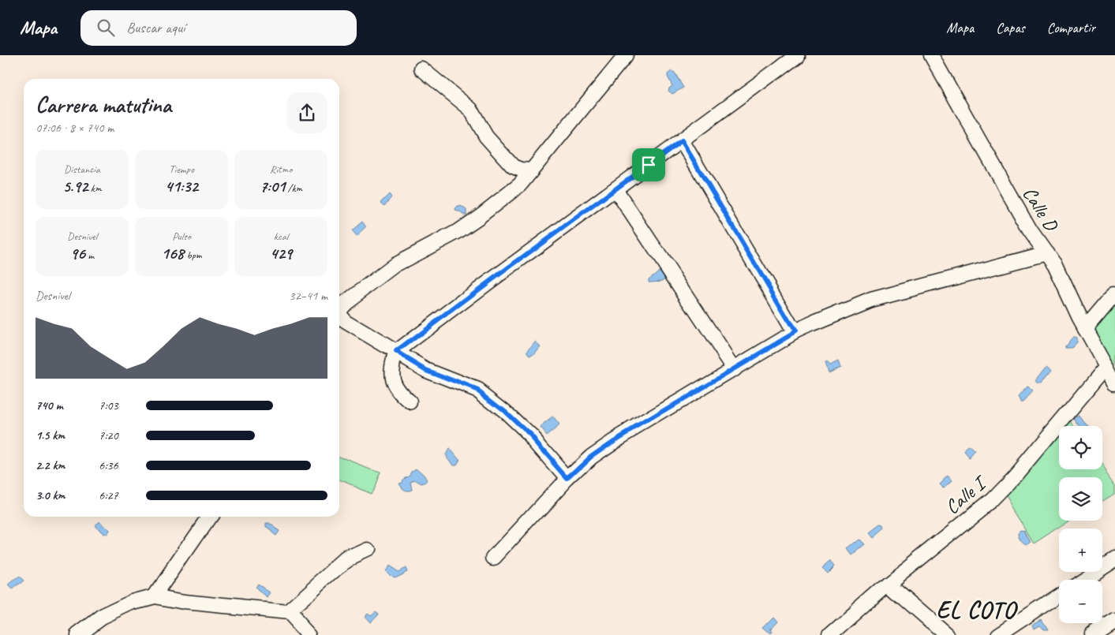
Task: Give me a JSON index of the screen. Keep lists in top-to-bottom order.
{
  "streets": {
    "street": ["Calle D", "Calle I"]
  },
  "crossings": [
    ["Calle D", "Calle I"]
  ],
  "districts": ["EL COTO"],
  "page": {
    "header": "Mapa",
    "search": "Buscar aquí",
    "nav": ["Mapa", "Capas", "Compartir"],
    "heading": ["Carrera matutina", "07:06 · 8 × 740 m"],
    "stats": [
      ["Distancia", "5.92 km"],
      ["Tiempo", "41:32"],
      ["Ritmo", "7:01 /km"],
      ["Desnivel", "96 m"],
      ["Pulso", "168 bpm"],
      ["kcal", "429"]
    ],
    "chart": ["Desnivel", "32–41 m"],
    "list": [
      {
        "name": "740 m",
        "note": "7:03"
      },
      {
        "name": "1.5 km",
        "note": "7:20"
      },
      {
        "name": "2.2 km",
        "note": "6:36"
      },
      {
        "name": "3.0 km",
        "note": "6:27"
      }
    ],
    "map_buttons": ["+", "−"]
  }
}
